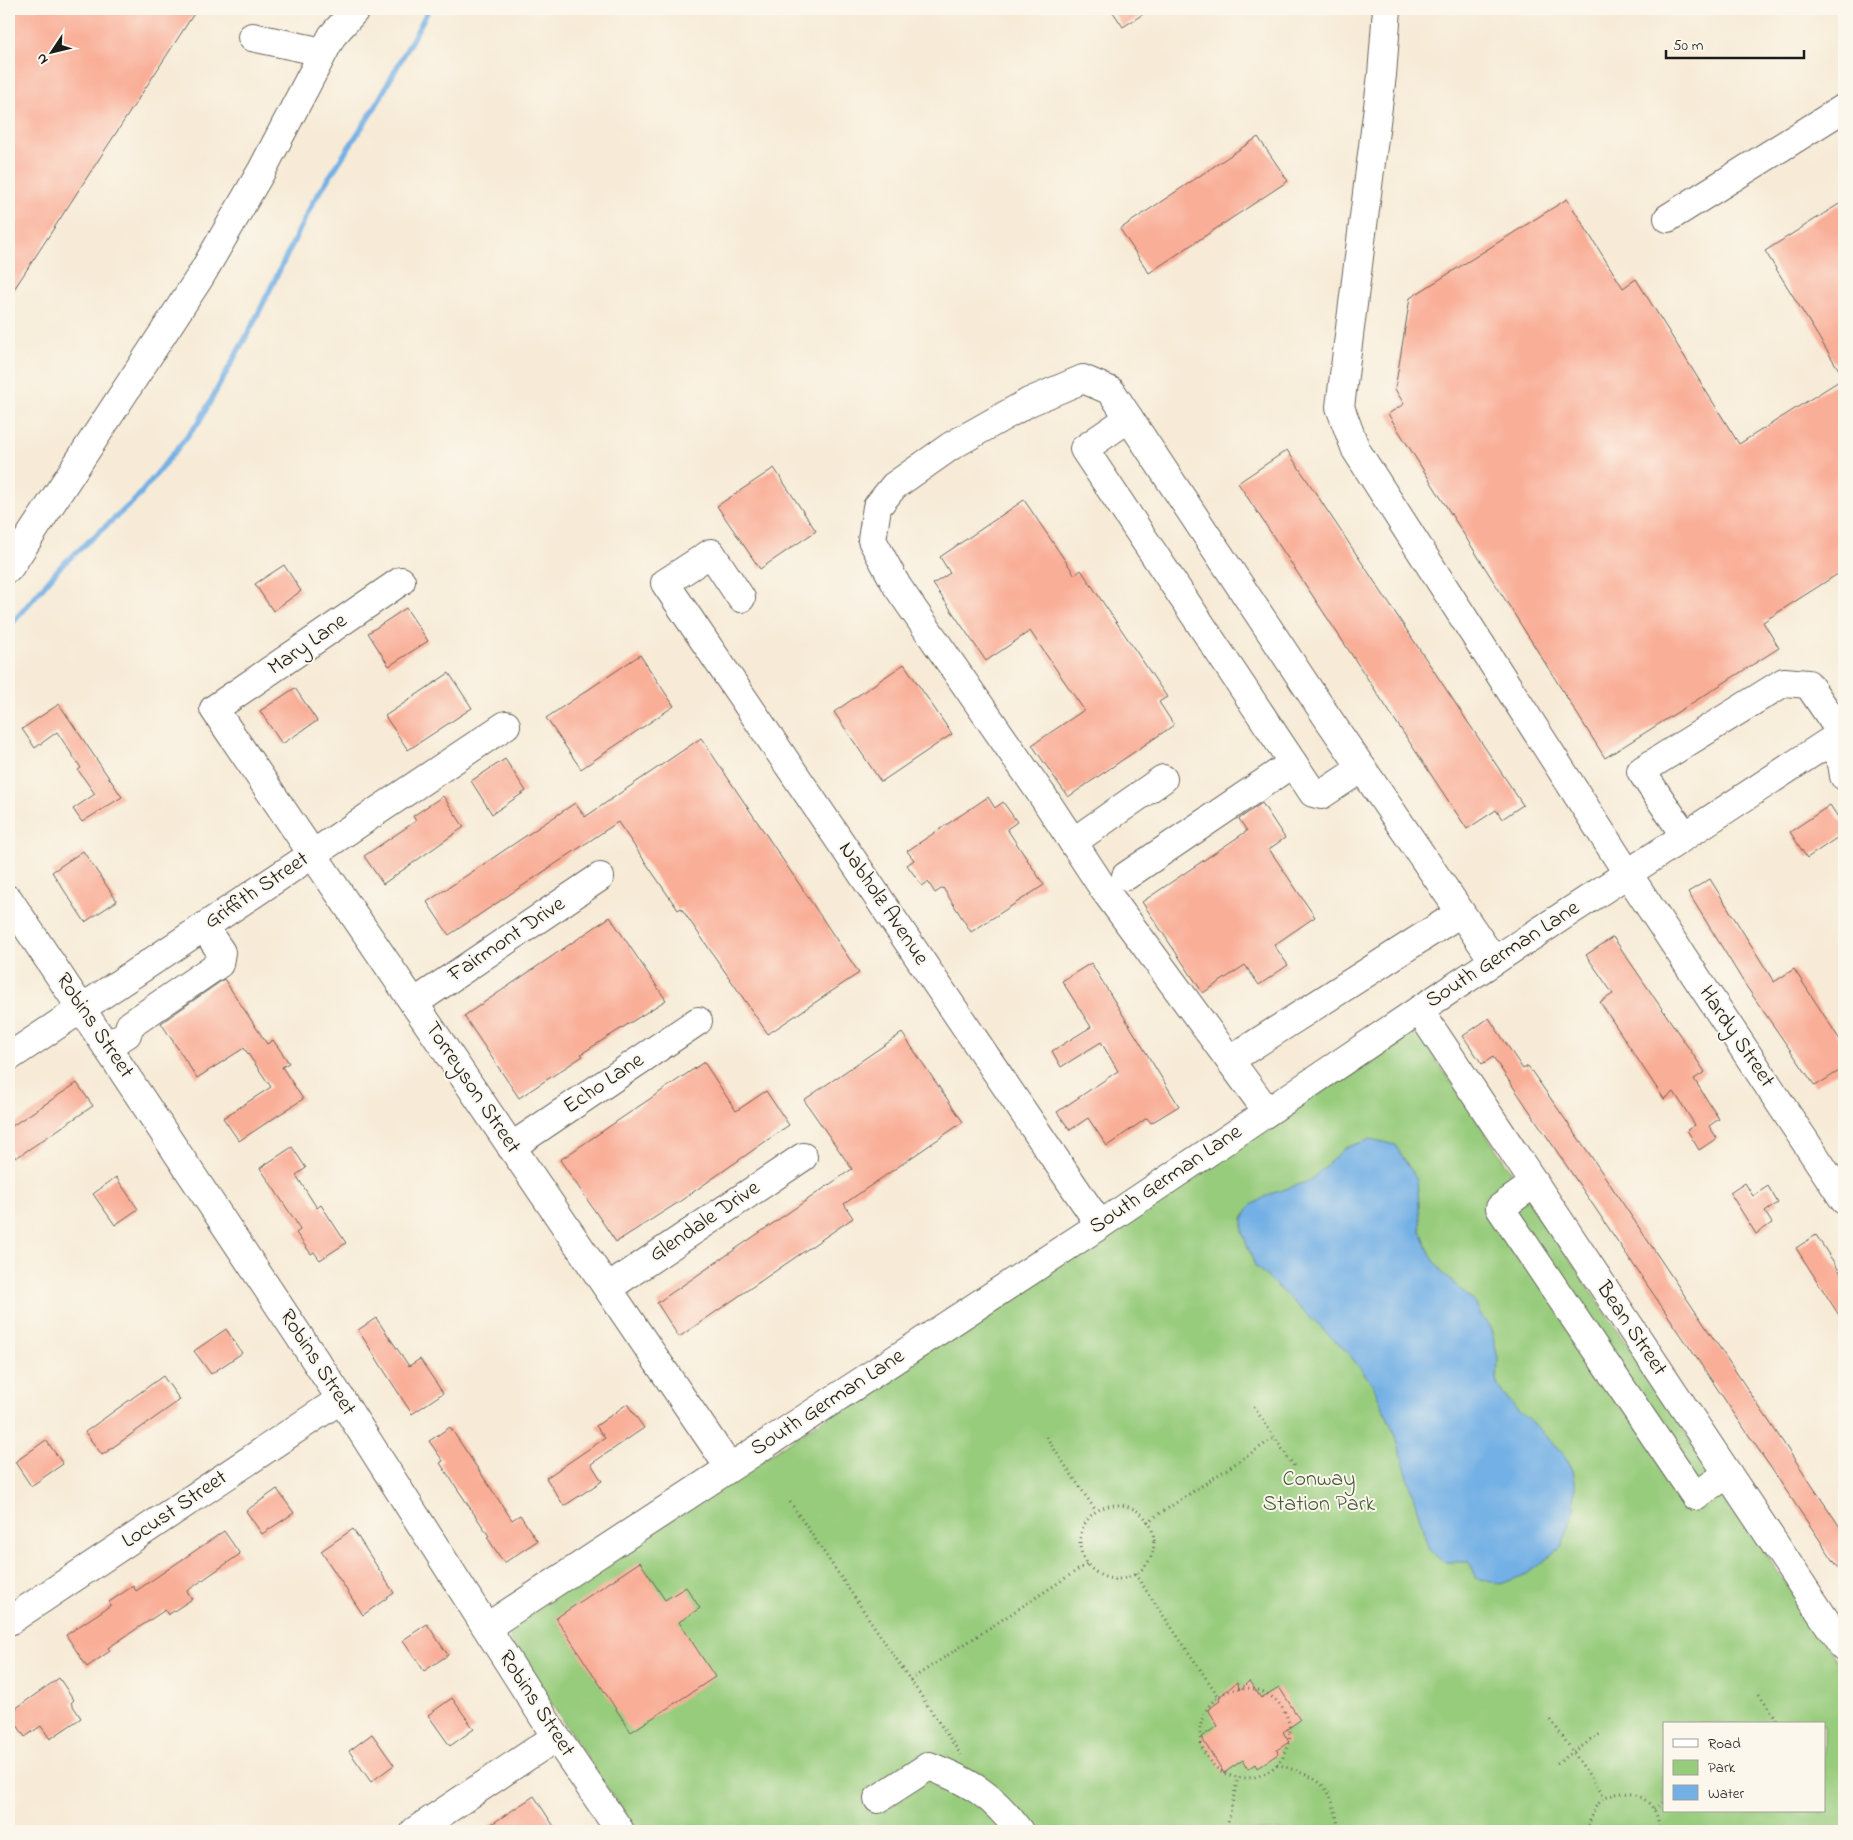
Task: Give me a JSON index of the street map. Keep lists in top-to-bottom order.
{
  "streets": {
    "street": [
      "Mary Lane",
      "Griffith Street",
      "Nabholz Avenue",
      "Fairmont Drive",
      "South German Lane",
      "Robins Street",
      "Hardy Street",
      "Echo Lane",
      "Torreyson Street",
      "Glendale Drive",
      "Bean Street",
      "Locust Street"
    ]
  },
  "crossings": [
    ["Mary Lane", "Torreyson Street"],
    ["Griffith Street", "Robins Street"],
    ["Griffith Street", "Torreyson Street"],
    ["Nabholz Avenue", "South German Lane"],
    ["Fairmont Drive", "Torreyson Street"],
    ["South German Lane", "Robins Street"],
    ["South German Lane", "Hardy Street"],
    ["South German Lane", "Torreyson Street"],
    ["South German Lane", "Bean Street"],
    ["Robins Street", "Locust Street"],
    ["Echo Lane", "Torreyson Street"],
    ["Torreyson Street", "Glendale Drive"]
  ],
  "parks": ["Conway Station Park"],
  "legend": ["Road", "Park", "Water"],
  "scale_bar": "50 m",
  "north": "bottom left"
}
